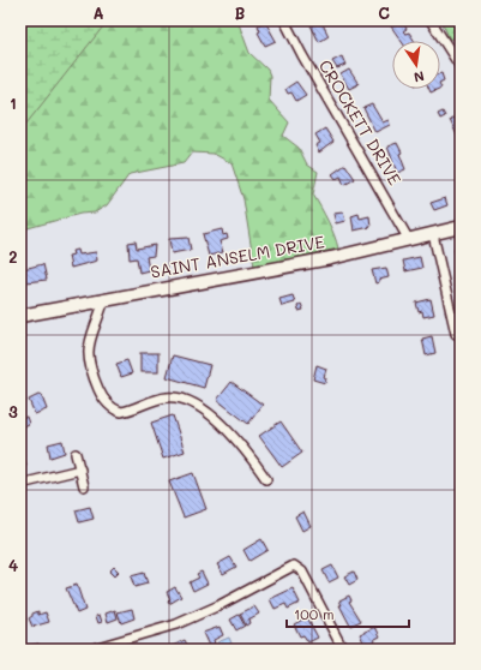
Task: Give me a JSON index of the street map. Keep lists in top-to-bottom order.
{
  "streets": {
    "street": ["CROCKETT DRIVE", "SAINT ANSELM DRIVE"]
  },
  "crossings": [
    ["CROCKETT DRIVE", "SAINT ANSELM DRIVE"]
  ],
  "scale_bar": "100 m",
  "north": "bottom",
  "grid": {
    "columns": ["A", "B", "C"],
    "rows": [
      "1",
      "2",
      "3",
      "4"
    ]
  }
}
